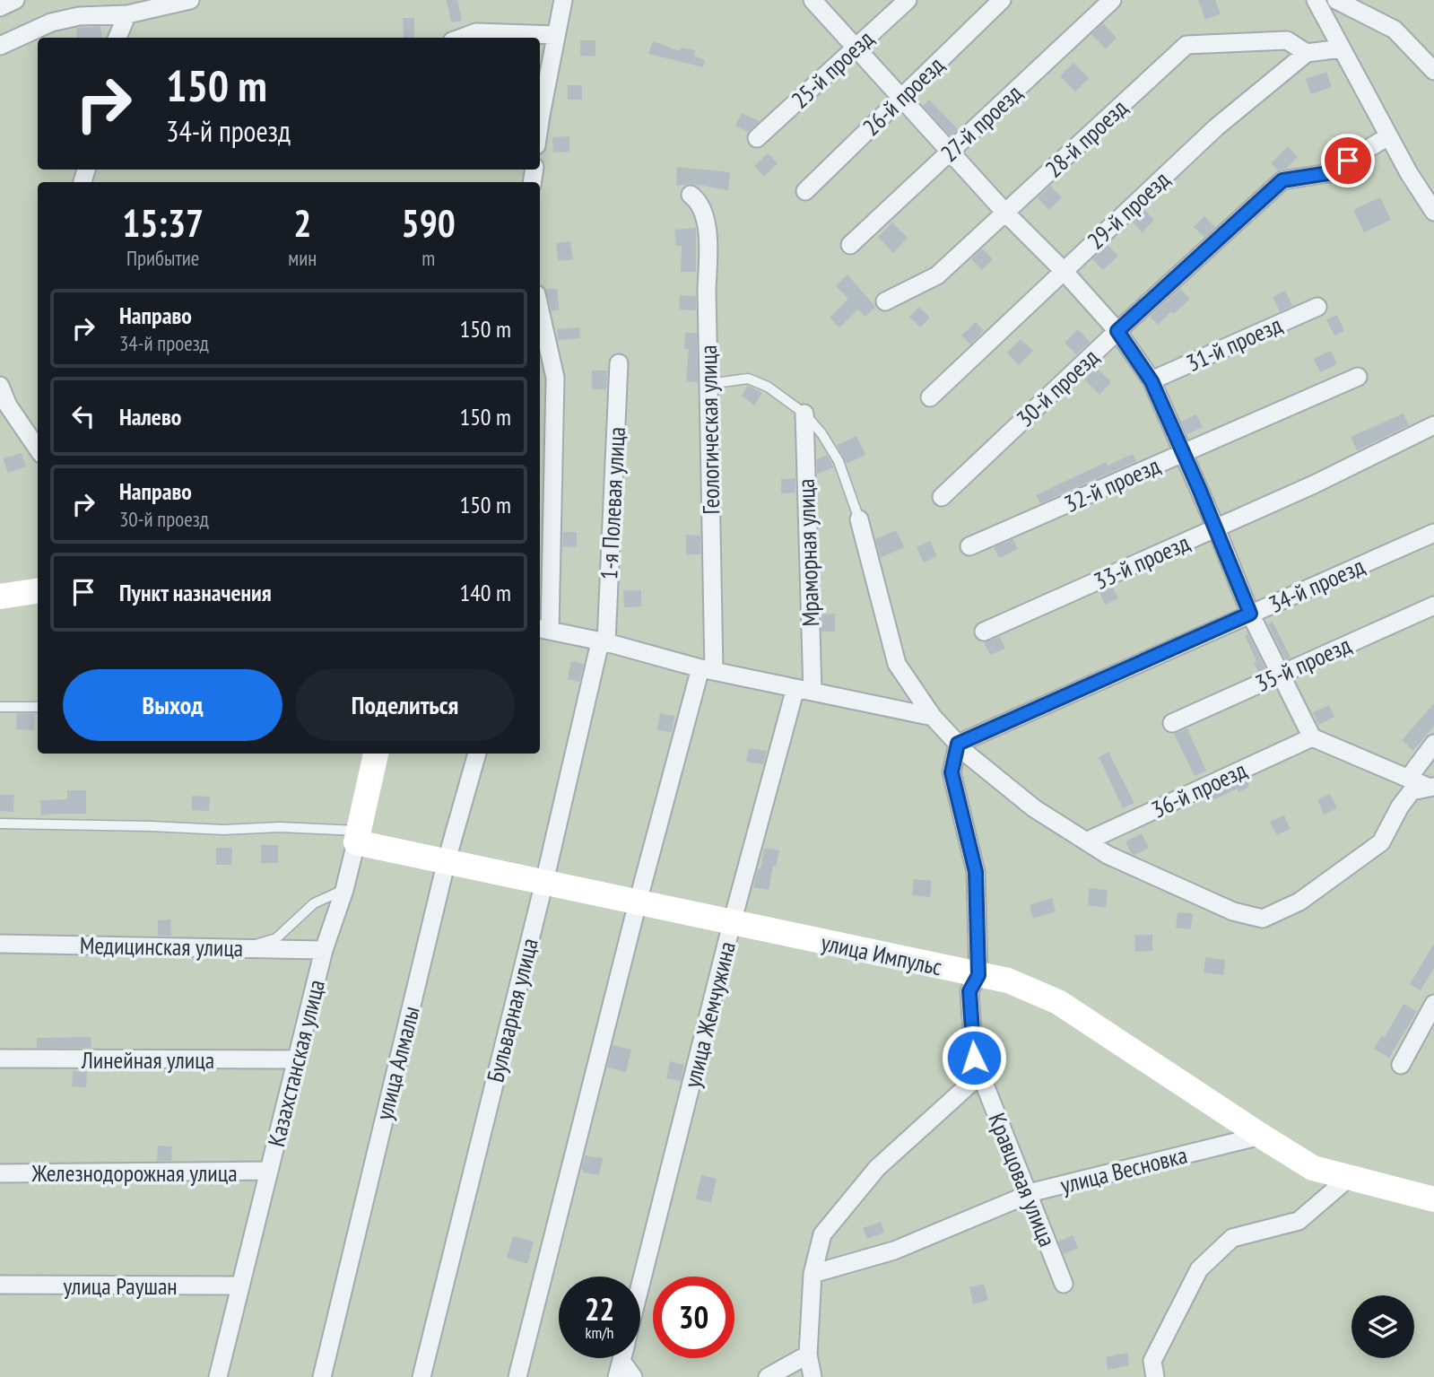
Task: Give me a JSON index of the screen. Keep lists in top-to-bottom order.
{
  "streets": {
    "street": [
      "25-й проезд",
      "26-й проезд",
      "27-й проезд",
      "28-й проезд",
      "29-й проезд",
      "31-й проезд",
      "30-й проезд",
      "Геологическая улица",
      "32-й проезд",
      "1-я Полевая улица",
      "Мраморная улица",
      "33-й проезд",
      "34-й проезд",
      "35-й проезд",
      "36-й проезд",
      "Медицинская улица",
      "улица Импульс",
      "Бульварная улица",
      "улица Жемчужина",
      "Линейная улица",
      "Казахстанская улица",
      "улица Алмалы",
      "улица Весновка",
      "Железнодорожная улица",
      "Кравцовая улица",
      "улица Раушан"
    ]
  },
  "crossings": [
    ["28-й проезд", "29-й проезд"],
    ["Геологическая улица", "улица Импульс"],
    ["1-я Полевая улица", "Бульварная улица"],
    ["Мраморная улица", "улица Жемчужина"],
    ["34-й проезд", "Кравцовая улица"],
    ["Медицинская улица", "Казахстанская улица"],
    ["улица Импульс", "Бульварная улица"],
    ["улица Импульс", "улица Жемчужина"],
    ["улица Импульс", "Казахстанская улица"],
    ["улица Импульс", "улица Алмалы"],
    ["улица Импульс", "улица Весновка"],
    ["улица Импульс", "Кравцовая улица"],
    ["Линейная улица", "Казахстанская улица"],
    ["Казахстанская улица", "Железнодорожная улица"],
    ["Казахстанская улица", "улица Раушан"],
    ["улица Весновка", "Кравцовая улица"]
  ],
  "page": {
    "turn": ["150 m", "34-й проезд"],
    "eta": [
      "15:37",
      "Прибытие",
      "2",
      "мин",
      "590",
      "m"
    ],
    "list": [
      {
        "name": "Направо",
        "note": "34-й проезд",
        "value": "150 m"
      },
      {
        "name": "Налево",
        "value": "150 m"
      },
      {
        "name": "Направо",
        "note": "30-й проезд",
        "value": "150 m"
      },
      {
        "name": "Пункт назначения",
        "value": "140 m"
      }
    ],
    "buttons": ["Выход", "Поделиться"],
    "speed": "22 km/h",
    "limit": "30"
  }
}
